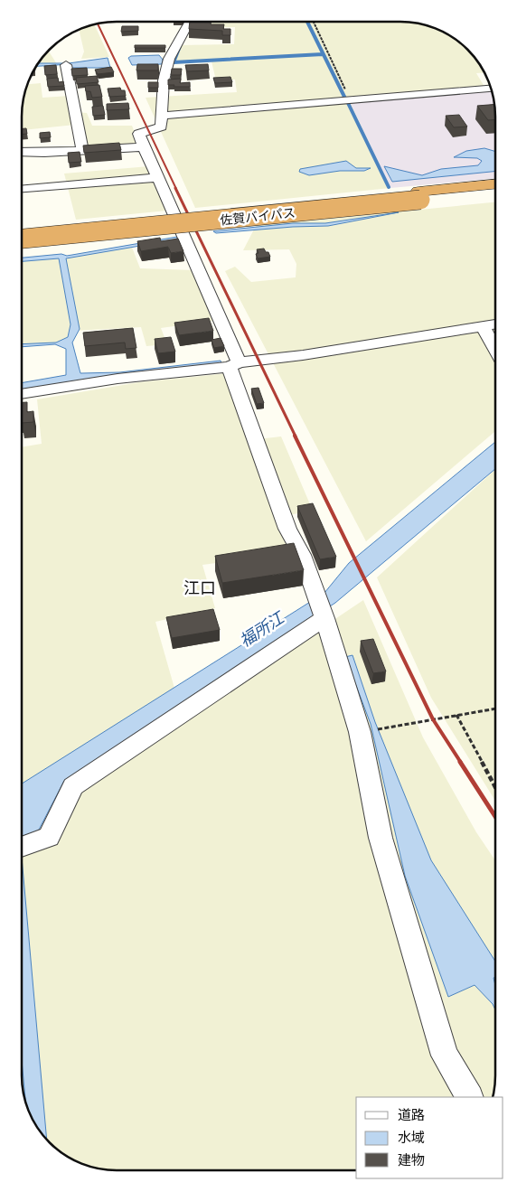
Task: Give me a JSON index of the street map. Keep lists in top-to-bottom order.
{
  "streets": {
    "highway": ["佐賀バイパス"]
  },
  "districts": ["江口"],
  "water": ["福所江"],
  "legend": ["道路", "水域", "建物"]
}
